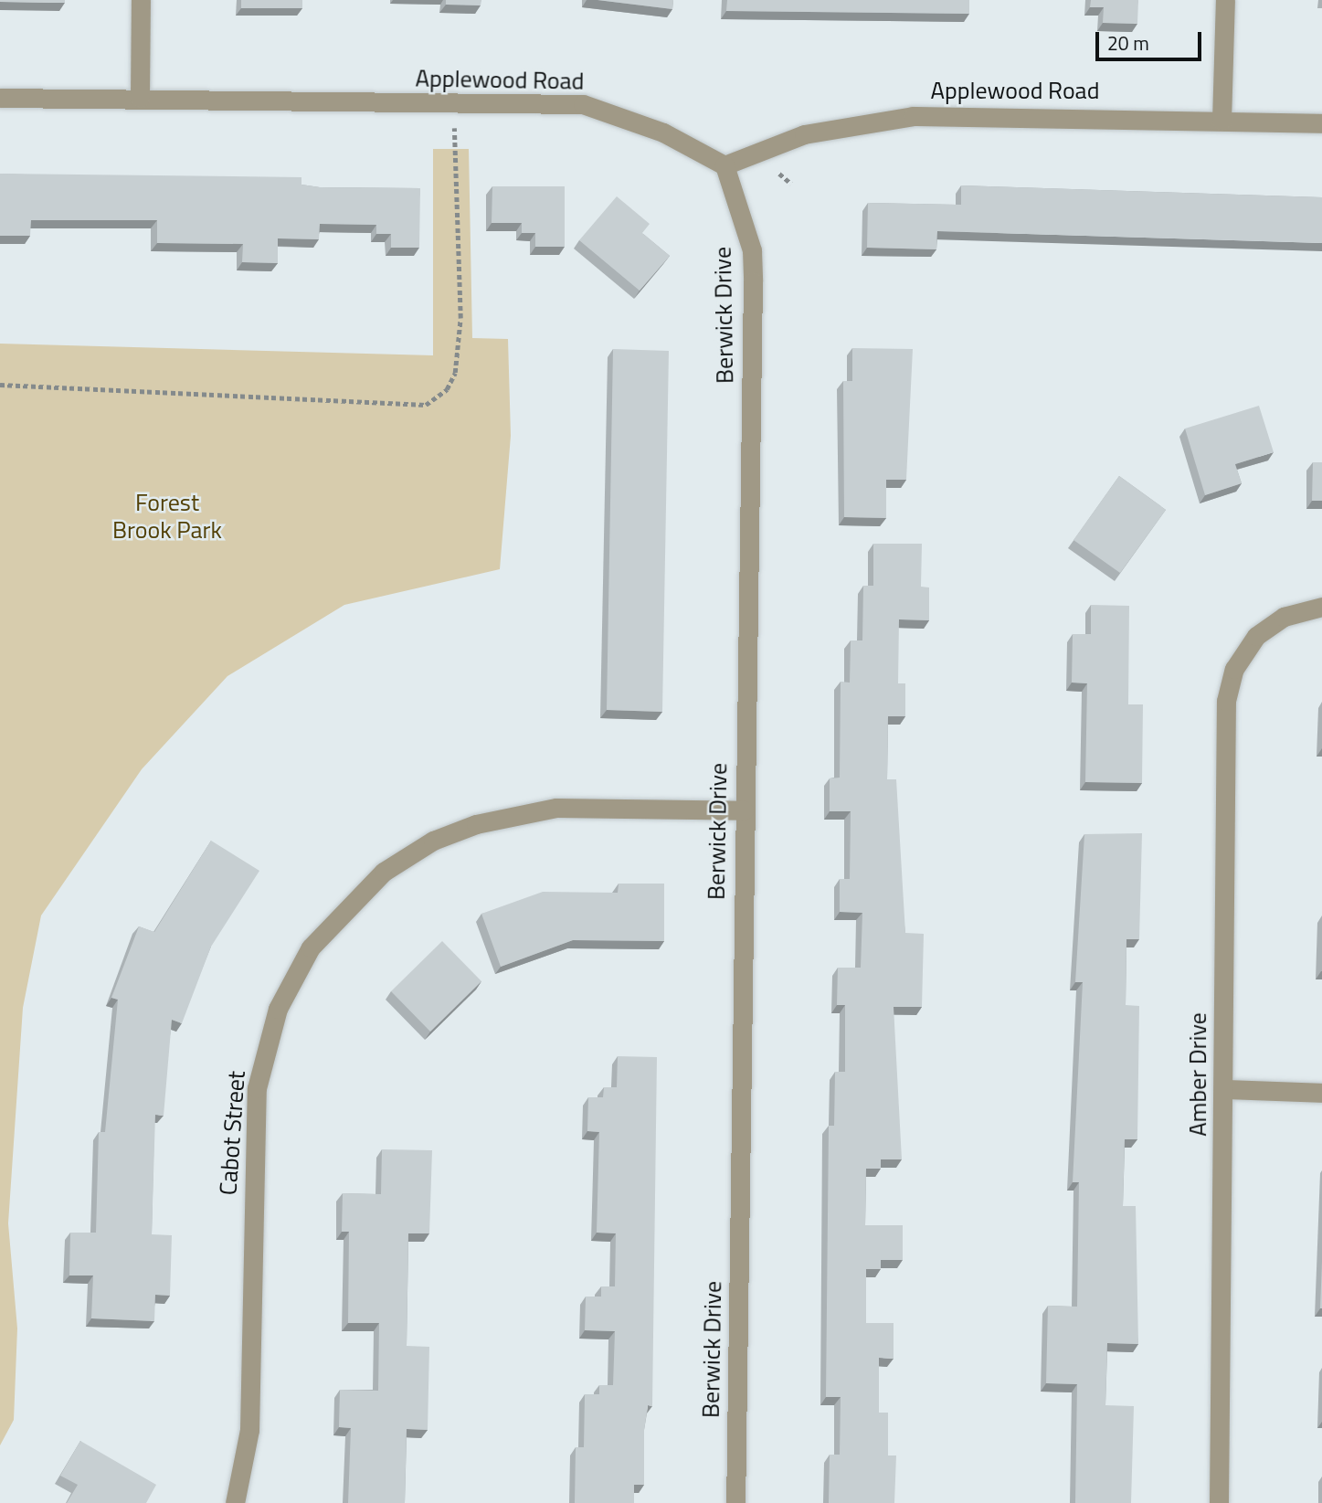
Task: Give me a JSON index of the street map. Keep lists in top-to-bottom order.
{
  "streets": {
    "street": [
      "Applewood Road",
      "Berwick Drive",
      "Amber Drive",
      "Cabot Street"
    ]
  },
  "crossings": [
    ["Applewood Road", "Berwick Drive"],
    ["Berwick Drive", "Cabot Street"]
  ],
  "parks": ["Forest Brook Park"],
  "scale_bar": "20 m"
}
